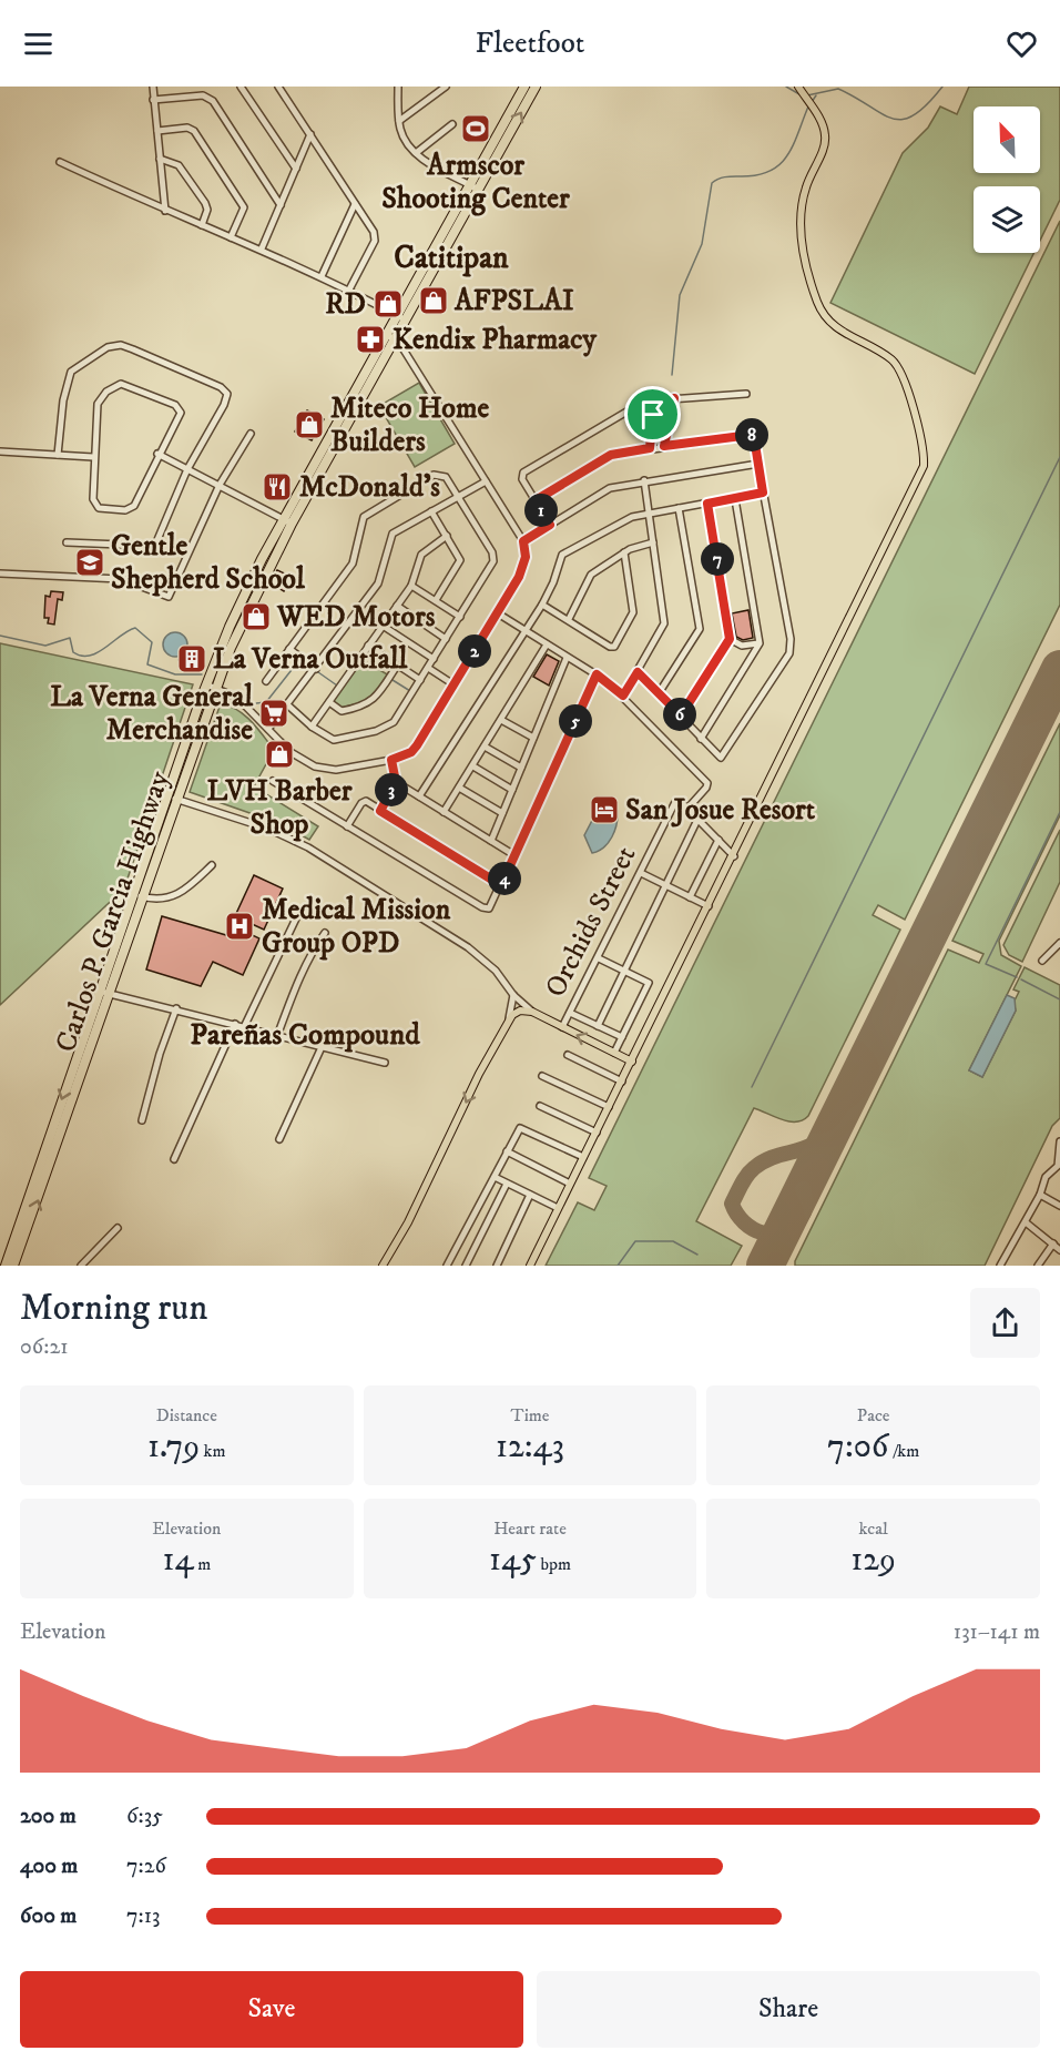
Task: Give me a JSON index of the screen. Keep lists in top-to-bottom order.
{
  "streets": {
    "highway": ["Carlos P. Garcia Highway"],
    "street": ["Orchids Street"]
  },
  "districts": ["Catitipan", "Pareñas Compound"],
  "places": {
    "sports": ["Armscor Shooting Center"],
    "shop": [
      "AFPSLAI",
      "RD",
      "Miteco Home Builders",
      "WED Motors",
      "LVH Barber Shop"
    ],
    "pharmacy": ["Kendix Pharmacy"],
    "restaurant": ["McDonald's"],
    "school or university": ["Gentle Shepherd School"],
    "building": ["La Verna Outfall"],
    "supermarket": ["La Verna General Merchandise"],
    "hotel": ["San Josue Resort"],
    "hospital": ["Medical Mission Group OPD"]
  },
  "north": "top left",
  "page": {
    "header": "Fleetfoot",
    "pins": [
      "8",
      "1",
      "7",
      "2",
      "6",
      "5",
      "3",
      "4"
    ],
    "heading": ["Morning run", "06:21"],
    "stats": [
      ["Distance", "1.79 km"],
      ["Time", "12:43"],
      ["Pace", "7:06 /km"],
      ["Elevation", "14 m"],
      ["Heart rate", "145 bpm"],
      ["kcal", "129"]
    ],
    "chart": ["Elevation", "131–141 m"],
    "list": [
      {
        "name": "200 m",
        "note": "6:35"
      },
      {
        "name": "400 m",
        "note": "7:26"
      },
      {
        "name": "600 m",
        "note": "7:13"
      }
    ],
    "buttons": ["Save", "Share"]
  }
}
